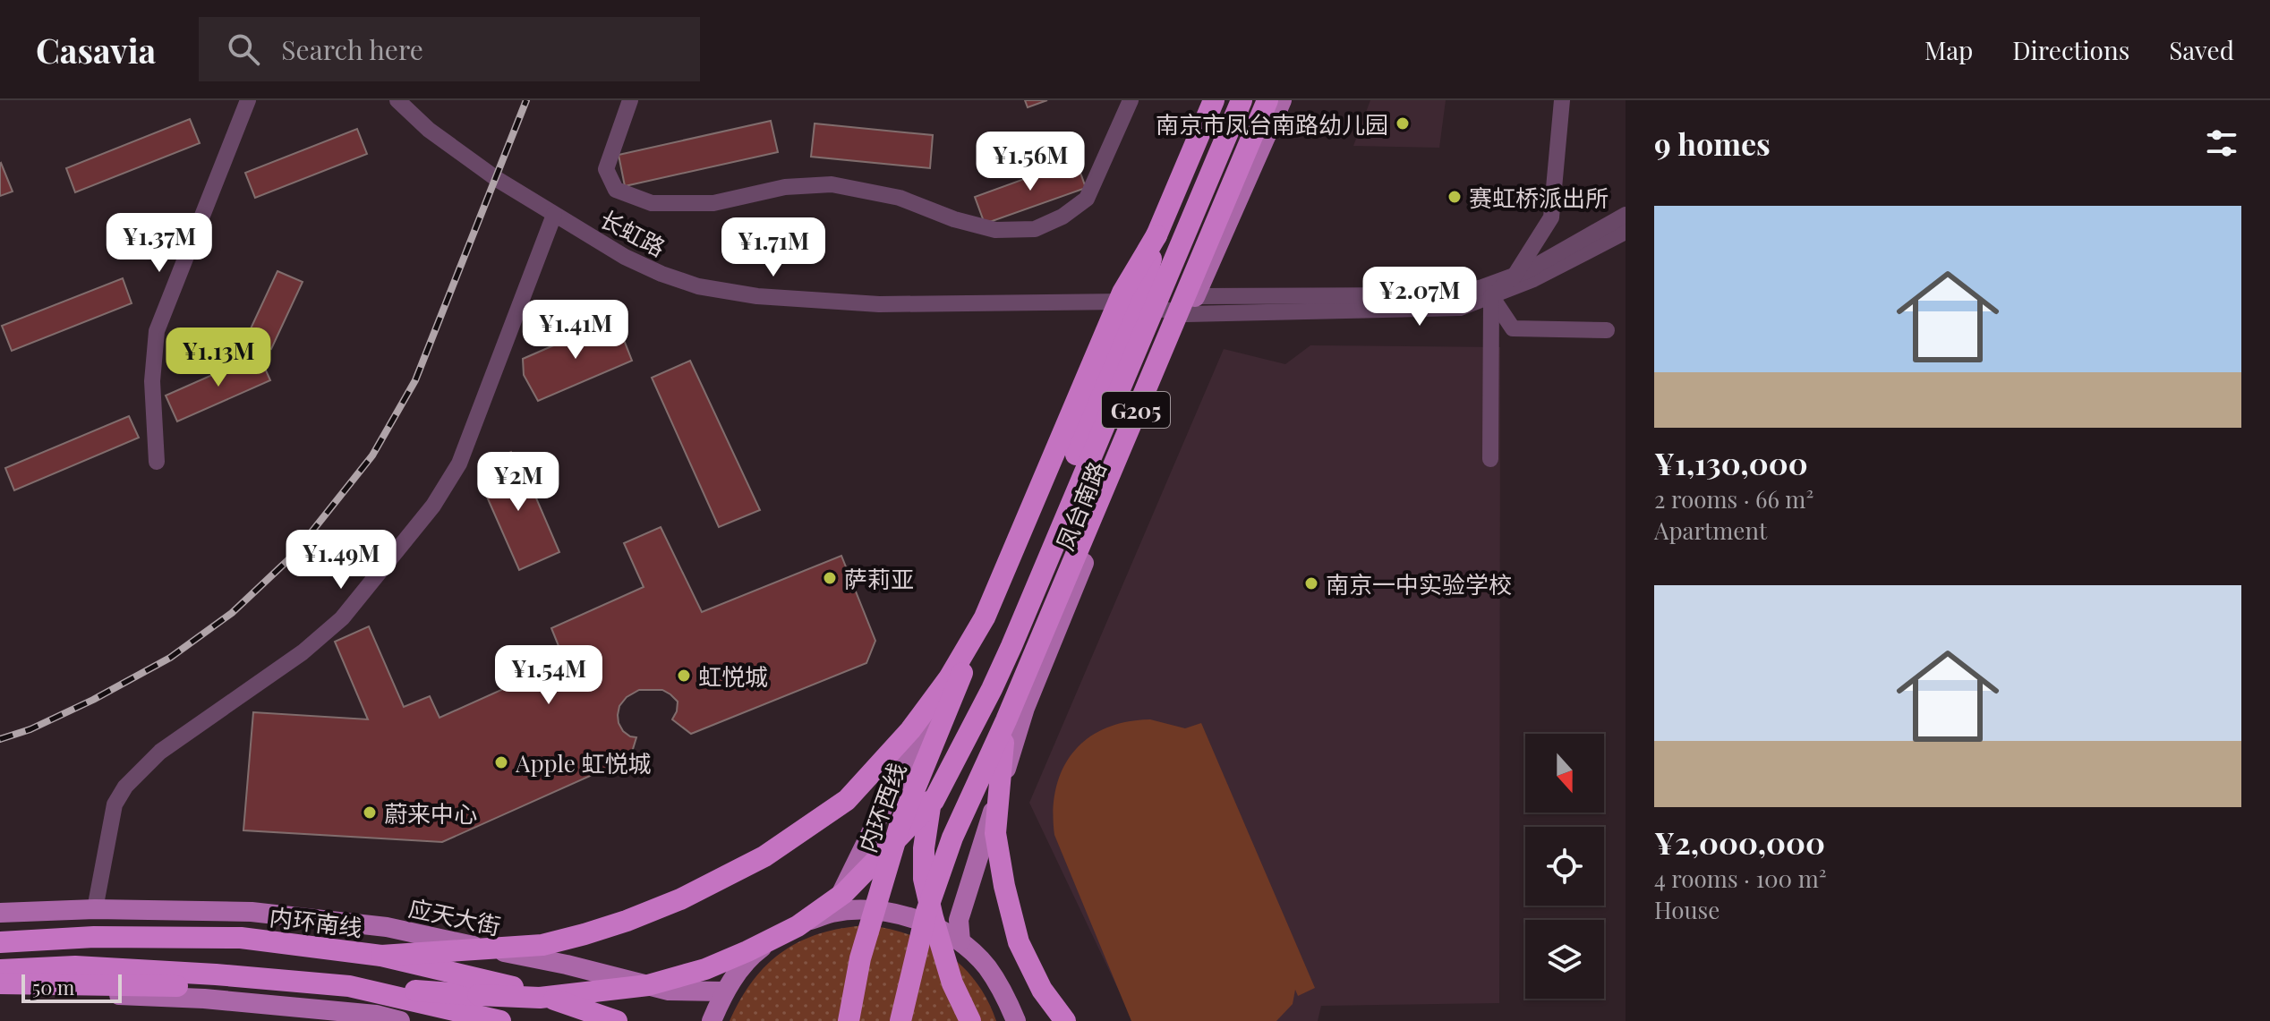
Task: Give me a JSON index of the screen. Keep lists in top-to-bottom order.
{
  "streets": {
    "highway": [
      "G205",
      "凤台南路",
      "内环西线",
      "内环南线"
    ],
    "main road": ["应天大街"],
    "street": ["长虹路"]
  },
  "crossings": [
    ["长虹路", "凤台南路"],
    ["G205", "凤台南路"]
  ],
  "places": [
    "南京市凤台南路幼儿园",
    "赛虹桥派出所",
    "萨莉亚",
    "南京一中实验学校",
    "虹悦城",
    "Apple 虹悦城",
    "蔚来中心"
  ],
  "scale_bar": "50 m",
  "north": "bottom",
  "page": {
    "header": "Casavia",
    "search": "Search here",
    "nav": ["Map", "Directions", "Saved"],
    "heading": "9 homes",
    "price": [
      "¥1.56M",
      "¥1.37M",
      "¥1.71M",
      "¥2.07M",
      "¥1.41M",
      "¥1.13M",
      "¥2M",
      "¥1.49M",
      "¥1.54M"
    ],
    "list": [
      {
        "name": "¥1,130,000",
        "note": "2 rooms · 66 m² · Apartment"
      },
      {
        "name": "¥2,000,000",
        "note": "4 rooms · 100 m² · House"
      }
    ],
    "scale": "50 m"
  }
}
